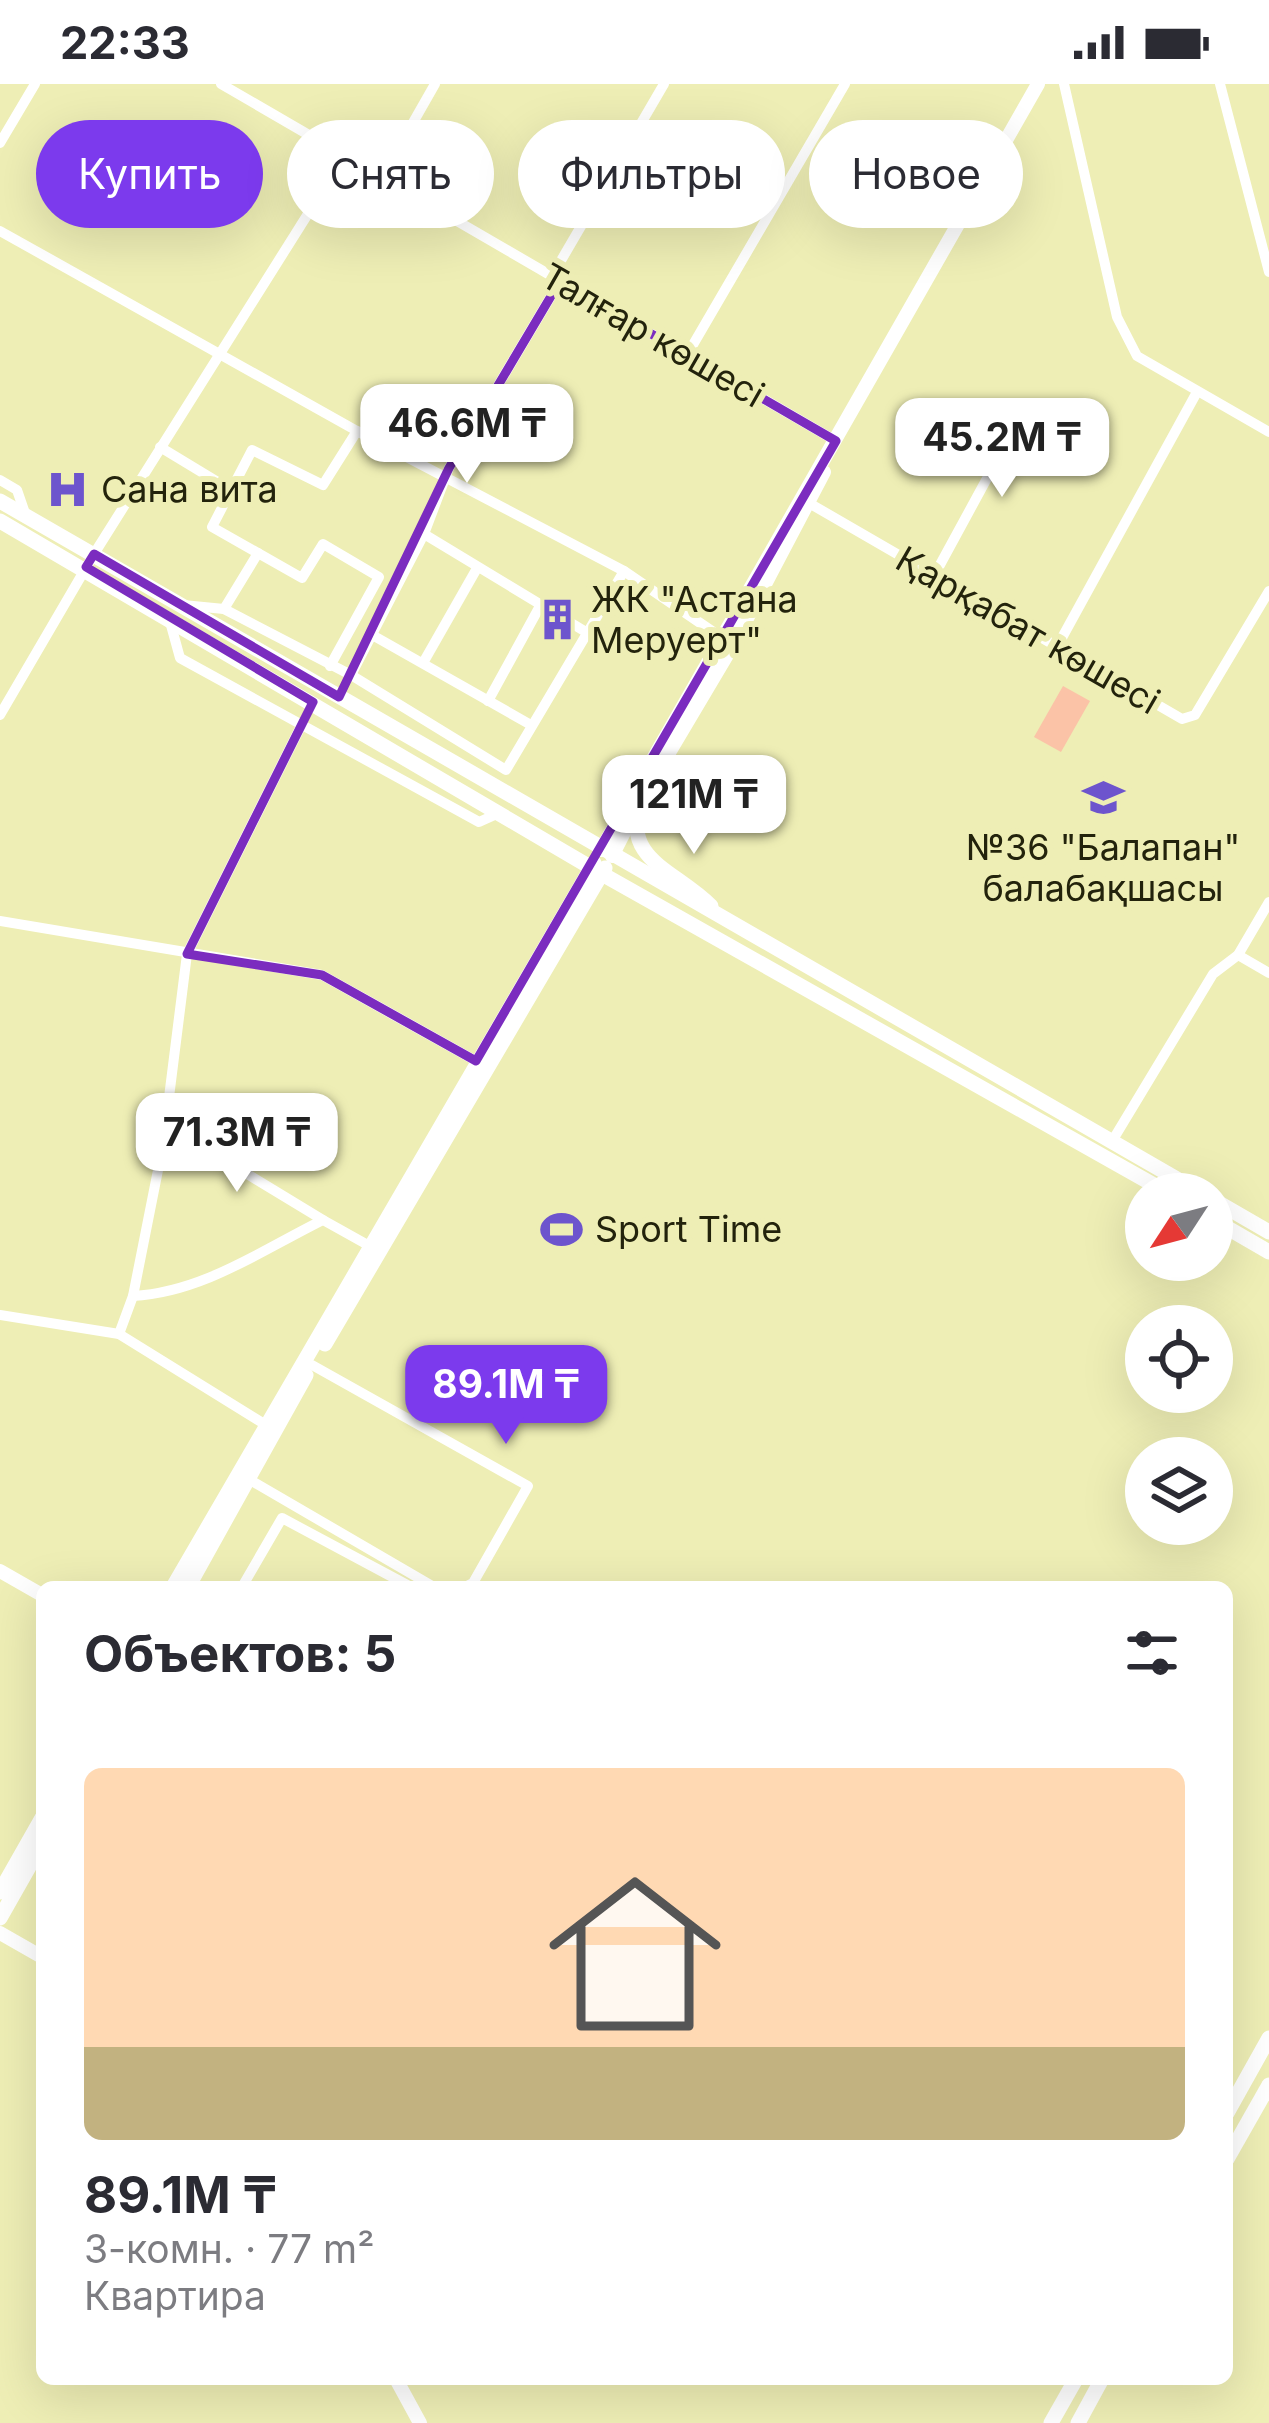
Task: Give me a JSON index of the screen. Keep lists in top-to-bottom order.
{
  "streets": {
    "street": ["Талғар көшесі", "Қарқабат көшесі"]
  },
  "places": {
    "hospital": ["Сана вита"],
    "building": ["ЖК \"Астана Меруерт\""],
    "school or university": ["№36 \"Балапан\" балабақшасы"],
    "sports": ["Sport Time"]
  },
  "north": "bottom left",
  "page": {
    "status": "22:33",
    "chip": [
      "Купить",
      "Снять",
      "Фильтры",
      "Новое"
    ],
    "price": [
      "46.6M ₸",
      "45.2M ₸",
      "121M ₸",
      "71.3M ₸",
      "89.1M ₸"
    ],
    "heading": "Объектов: 5",
    "list": [
      {
        "name": "89.1M ₸",
        "note": "3-комн. · 77 m² · Квартира"
      }
    ]
  }
}
